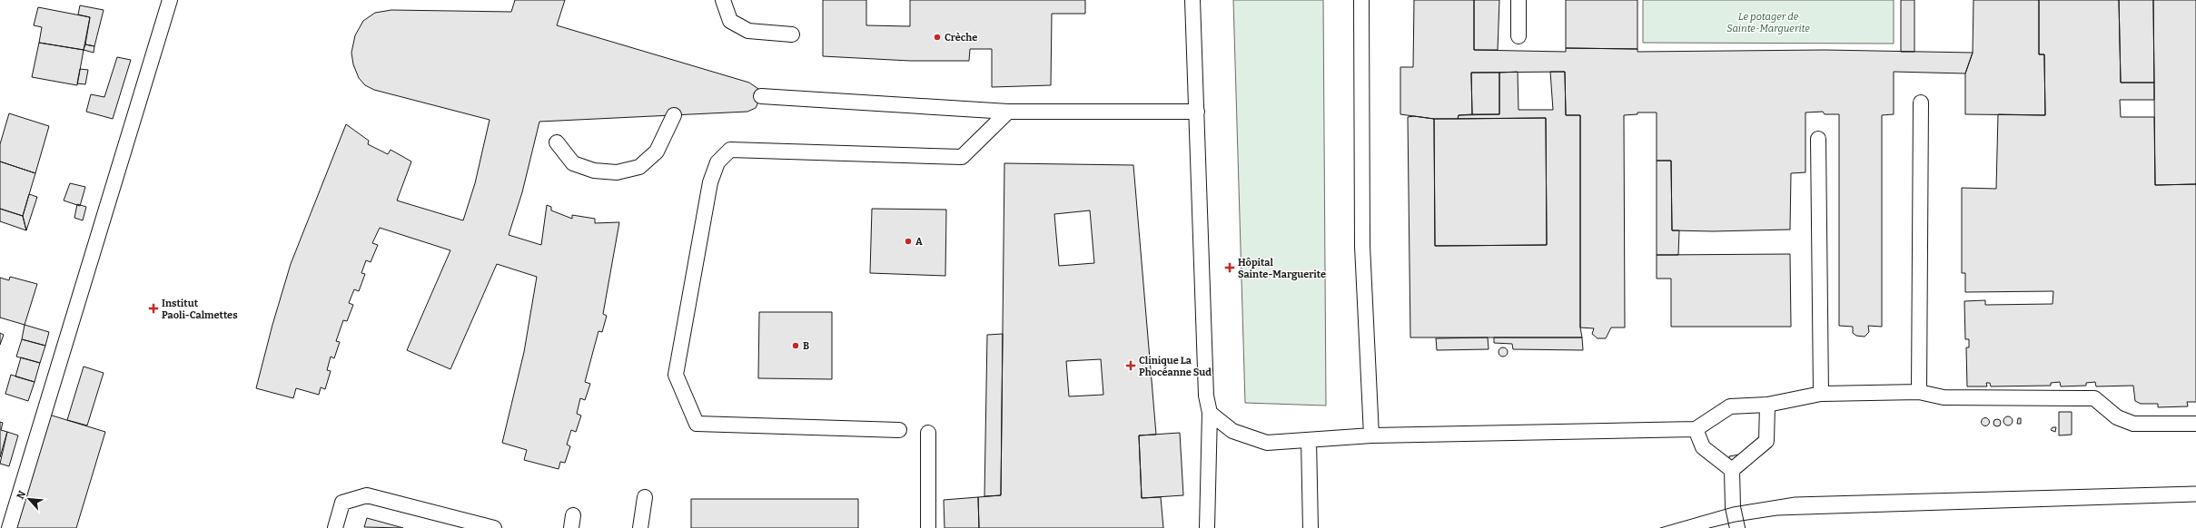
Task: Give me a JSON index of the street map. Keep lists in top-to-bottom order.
{
  "parks": ["Le potager de Sainte-Marguerite"],
  "places": {
    "other": ["Crèche", "A", "B"],
    "health": ["Hôpital Sainte-Marguerite", "Institut Paoli-Calmettes", "Clinique La Phocéanne Sud"]
  },
  "north": "top left"
}
